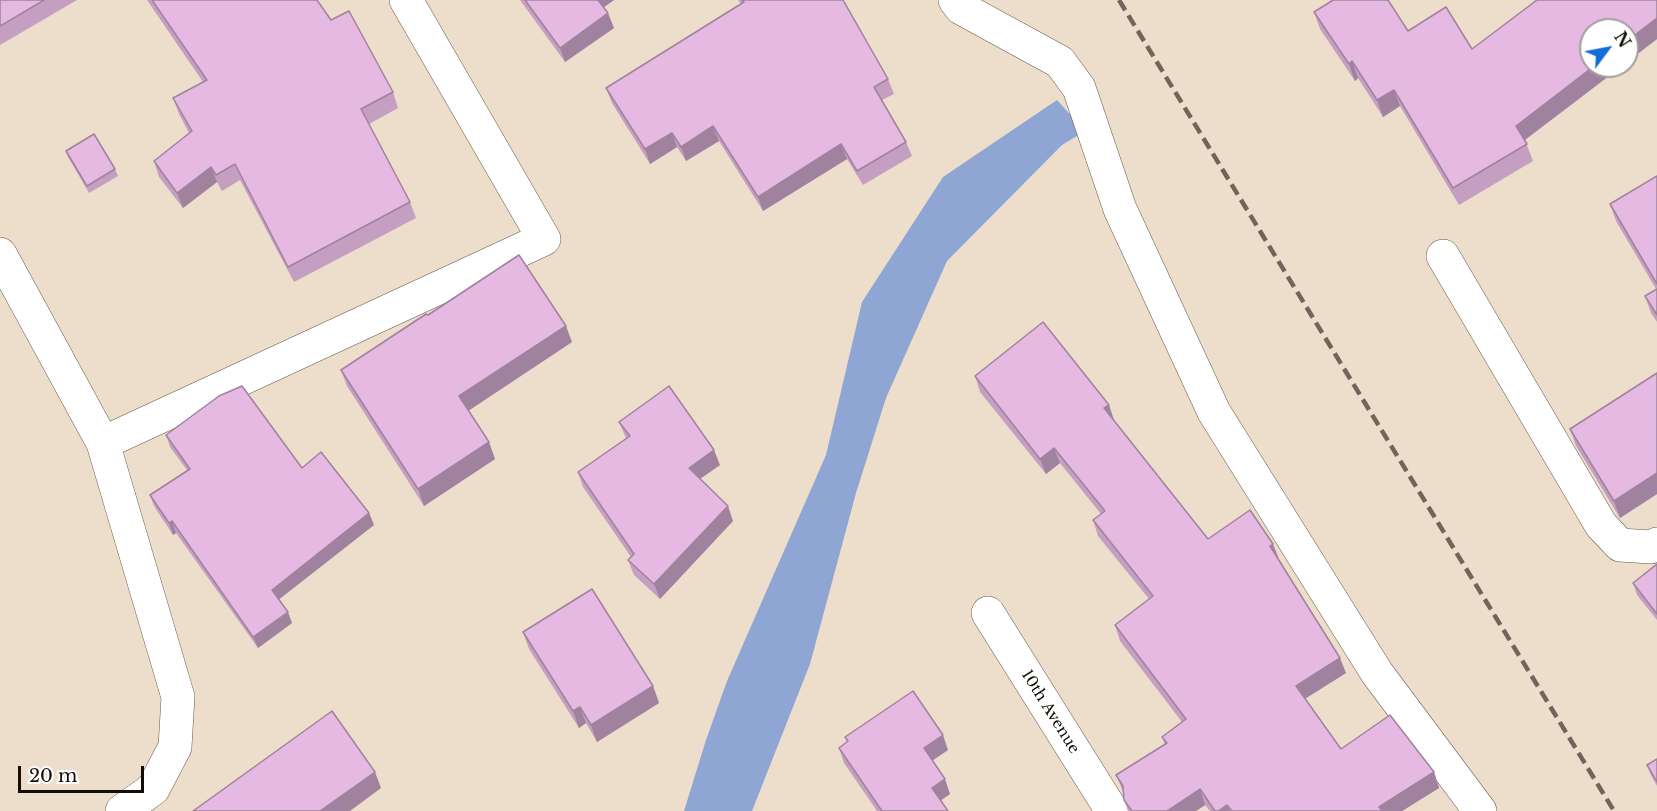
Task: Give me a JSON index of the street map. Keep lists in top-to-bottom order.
{
  "streets": {
    "street": ["10th Avenue"]
  },
  "scale_bar": "20 m",
  "north": "top right"
}
